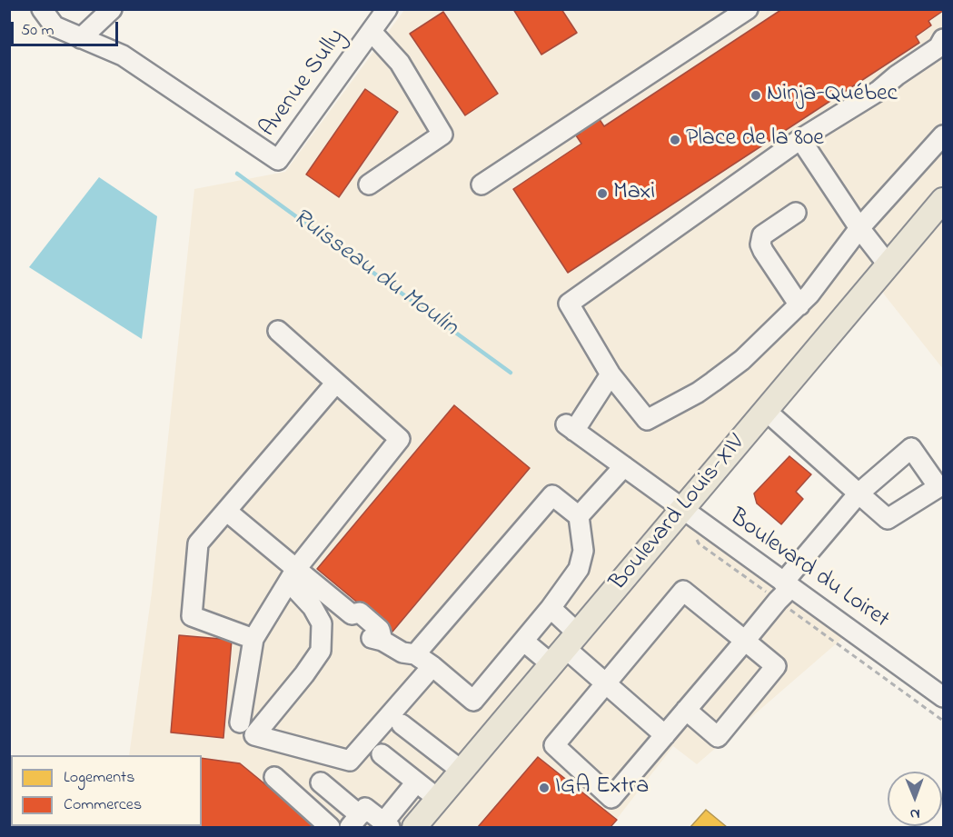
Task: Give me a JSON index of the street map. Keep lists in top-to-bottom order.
{
  "streets": {
    "main road": ["Boulevard Louis-XIV"],
    "street": ["Avenue Sully", "Boulevard du Loiret"]
  },
  "crossings": [
    ["Boulevard Louis-XIV", "Boulevard du Loiret"]
  ],
  "water": ["Ruisseau du Moulin"],
  "places": [
    "Ninja-Québec",
    "Place de la 80e",
    "Maxi",
    "IGA Extra"
  ],
  "legend": ["Logements", "Commerces"],
  "scale_bar": "50 m",
  "north": "bottom"
}
